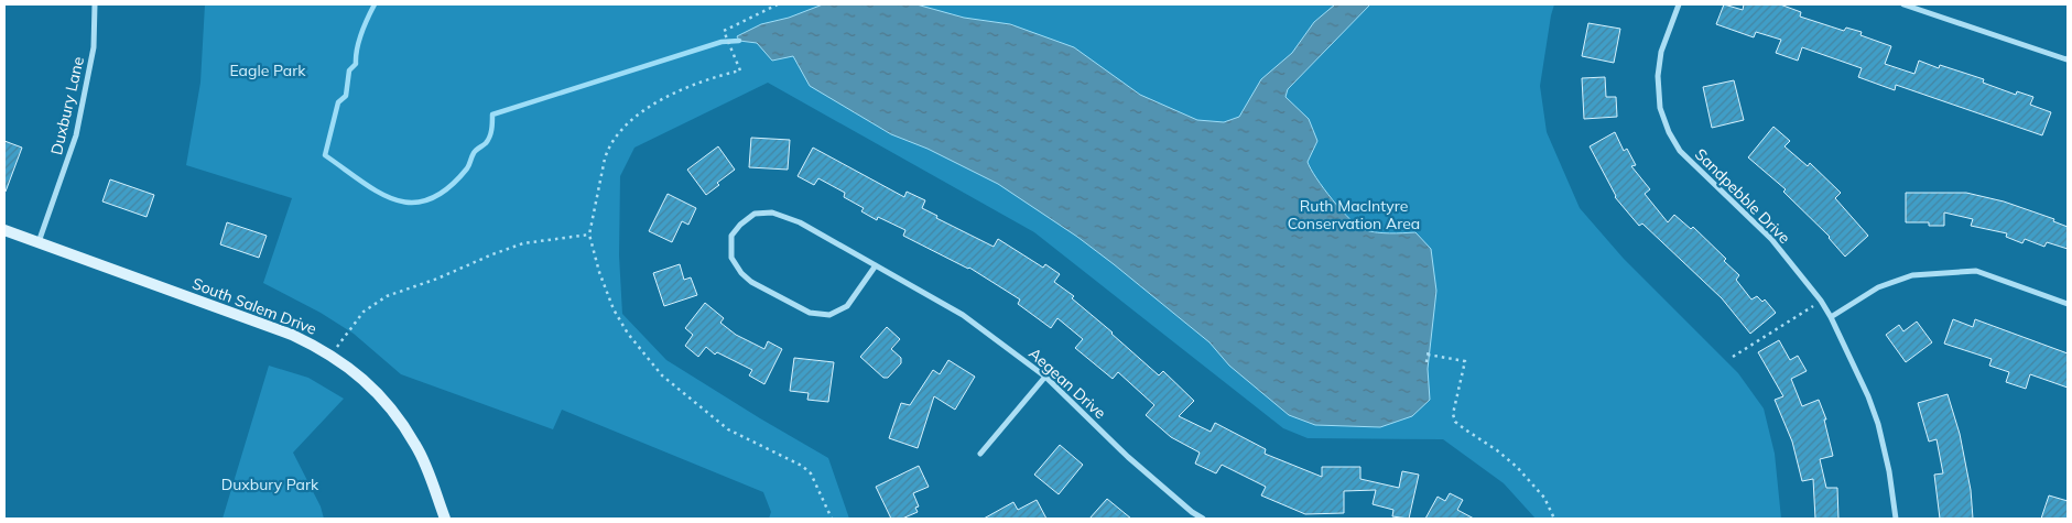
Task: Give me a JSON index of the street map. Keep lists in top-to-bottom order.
{
  "streets": {
    "street": [
      "Duxbury Lane",
      "Sandpebble Drive",
      "South Salem Drive",
      "Aegean Drive"
    ]
  },
  "crossings": [
    ["Duxbury Lane", "South Salem Drive"]
  ],
  "parks": ["Eagle Park", "Ruth MacIntyre Conservation Area", "Duxbury Park"]
}
